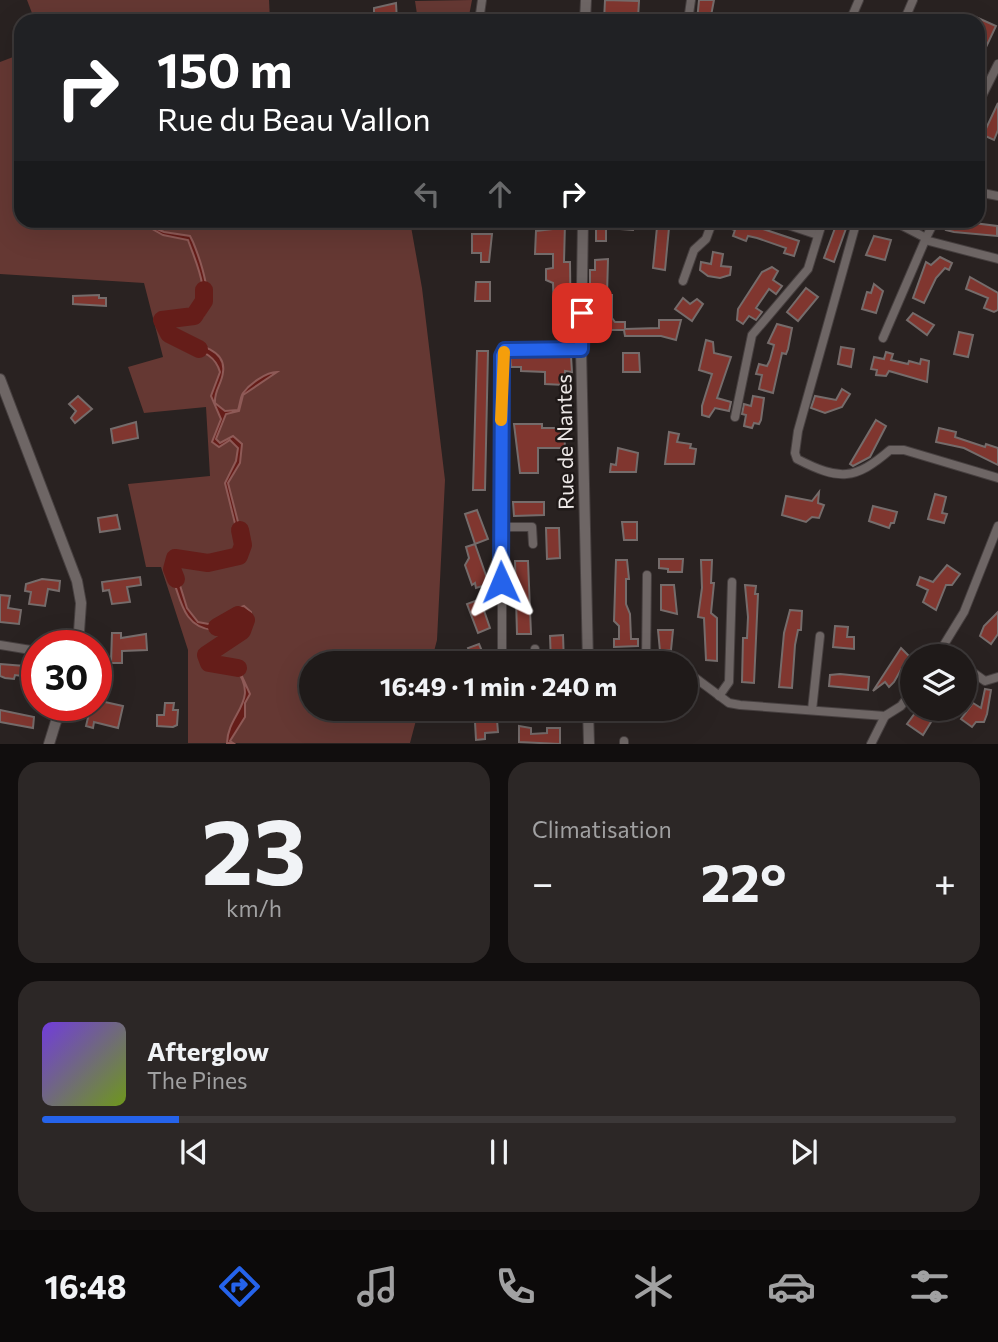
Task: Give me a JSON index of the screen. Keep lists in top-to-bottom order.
{
  "streets": {
    "main road": ["Rue de Nantes"]
  },
  "page": {
    "turn": ["150 m", "Rue du Beau Vallon"],
    "limit": "30",
    "trip": "16:49 · 1 min · 240 m",
    "tile": [
      ["23", "km/h"],
      "Climatisation"
    ],
    "heat": ["−", "22°", "+"],
    "song": ["Afterglow", "The Pines"],
    "tabs": "16:48"
  }
}
